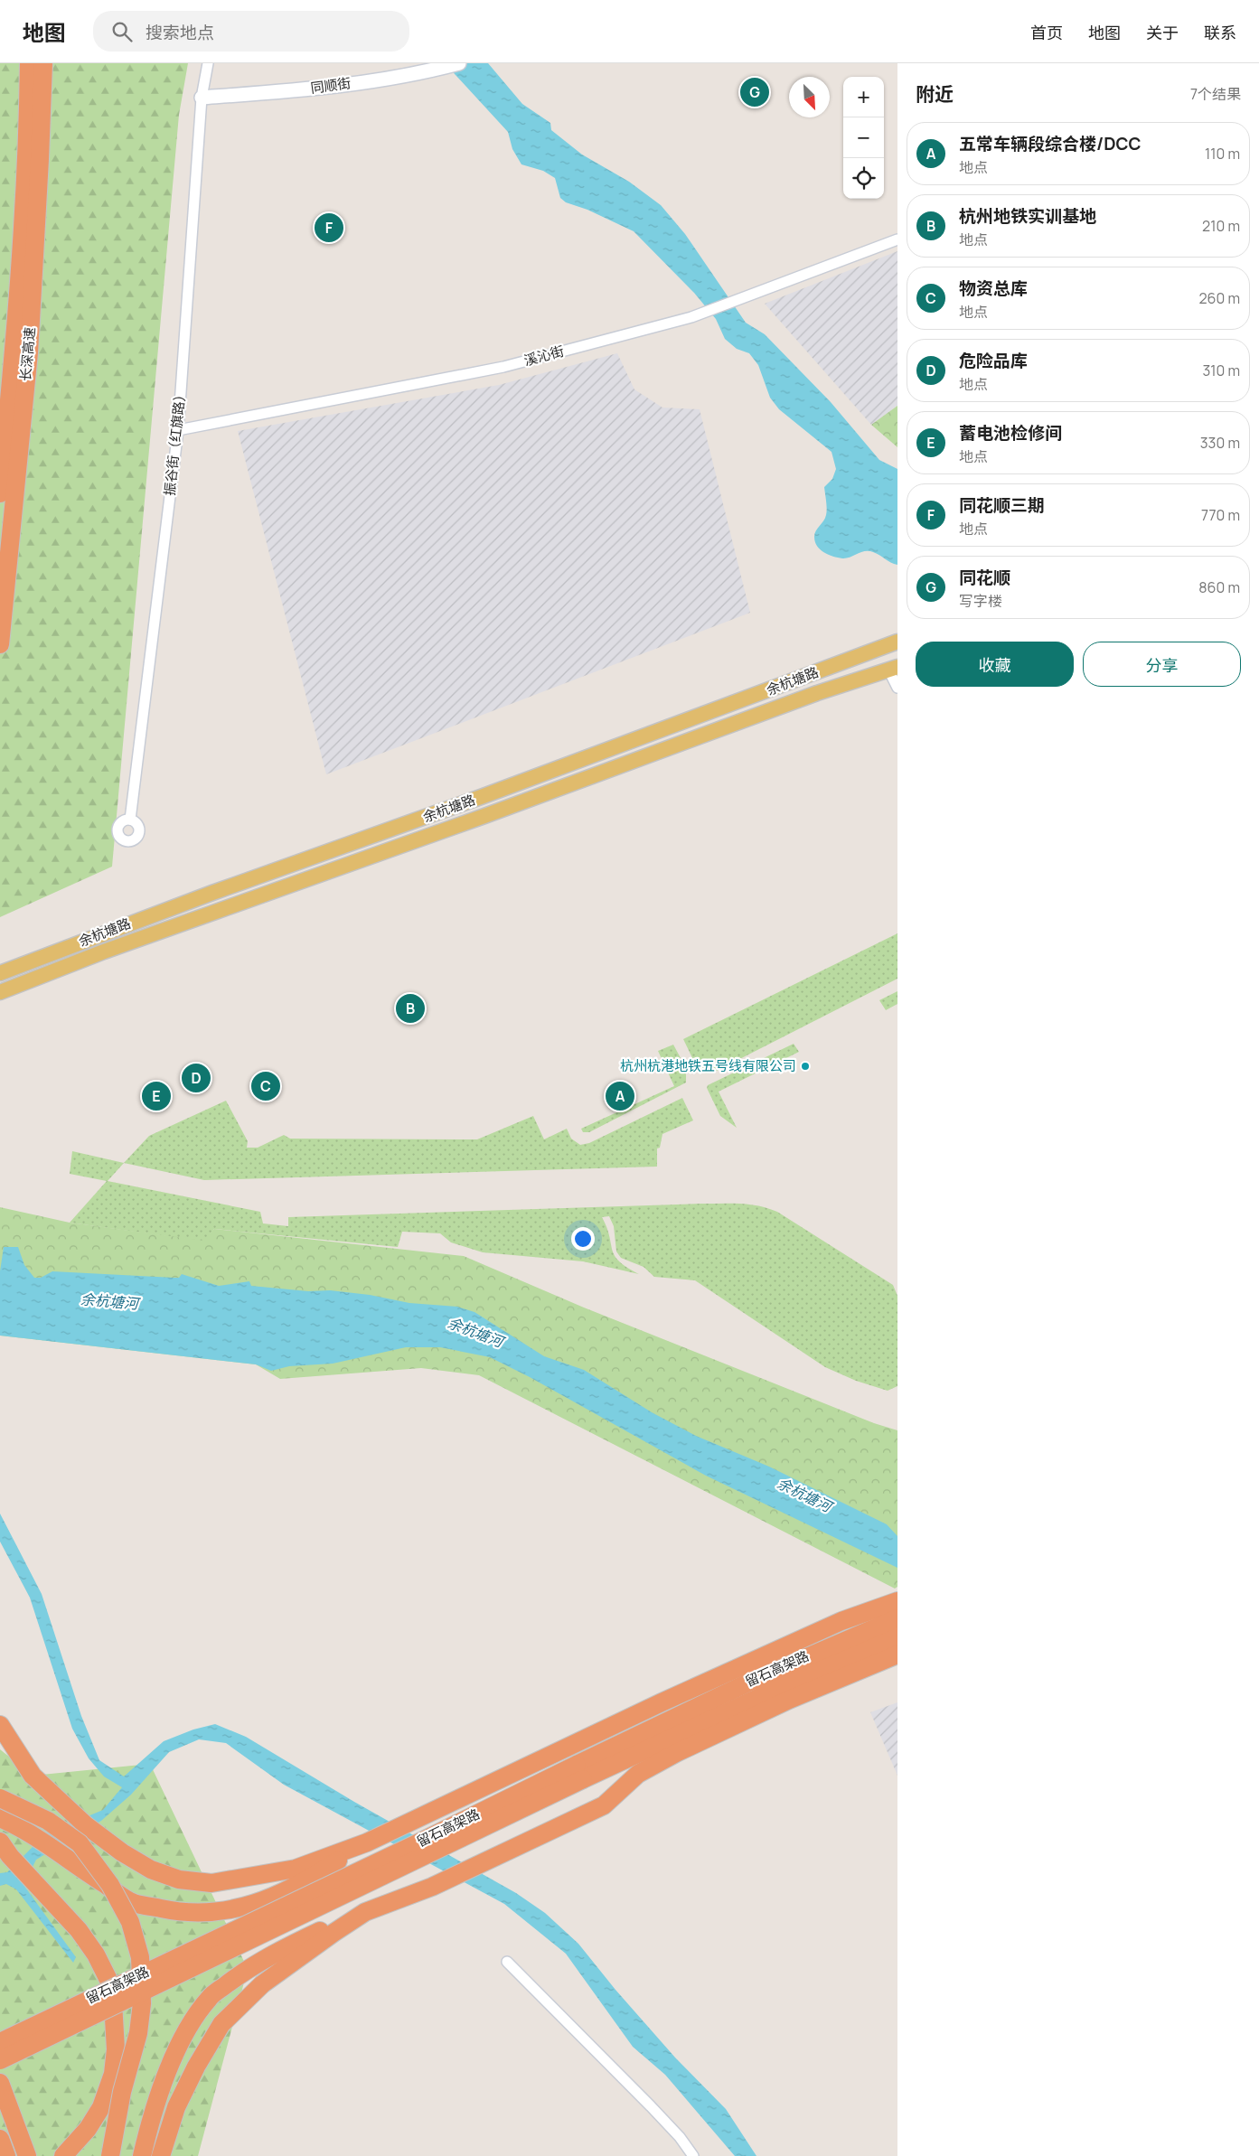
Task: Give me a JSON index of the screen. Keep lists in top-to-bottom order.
{
  "streets": {
    "highway": ["长深高速", "留石高架路"],
    "main road": ["余杭塘路"],
    "street": ["同顺街", "溪沁街", "振谷街（红旗路）"]
  },
  "crossings": [
    ["同顺街", "振谷街（红旗路）"],
    ["溪沁街", "振谷街（红旗路）"]
  ],
  "water": ["余杭塘河"],
  "places": ["杭州杭港地铁五号线有限公司"],
  "north": "bottom right",
  "page": {
    "header": "地图",
    "search": "搜索地点",
    "nav": [
      "首页",
      "地图",
      "关于",
      "联系"
    ],
    "heading": ["附近", "7个结果"],
    "pins": [
      "G",
      "F",
      "B",
      "D",
      "C",
      "A",
      "E"
    ],
    "map_buttons": ["+", "−"],
    "list": [
      {
        "mark": "A",
        "name": "五常车辆段综合楼/DCC",
        "note": "地点",
        "value": "110 m"
      },
      {
        "mark": "B",
        "name": "杭州地铁实训基地",
        "note": "地点",
        "value": "210 m"
      },
      {
        "mark": "C",
        "name": "物资总库",
        "note": "地点",
        "value": "260 m"
      },
      {
        "mark": "D",
        "name": "危险品库",
        "note": "地点",
        "value": "310 m"
      },
      {
        "mark": "E",
        "name": "蓄电池检修间",
        "note": "地点",
        "value": "330 m"
      },
      {
        "mark": "F",
        "name": "同花顺三期",
        "note": "地点",
        "value": "770 m"
      },
      {
        "mark": "G",
        "name": "同花顺",
        "note": "写字楼",
        "value": "860 m"
      }
    ],
    "buttons": ["收藏", "分享"]
  }
}
